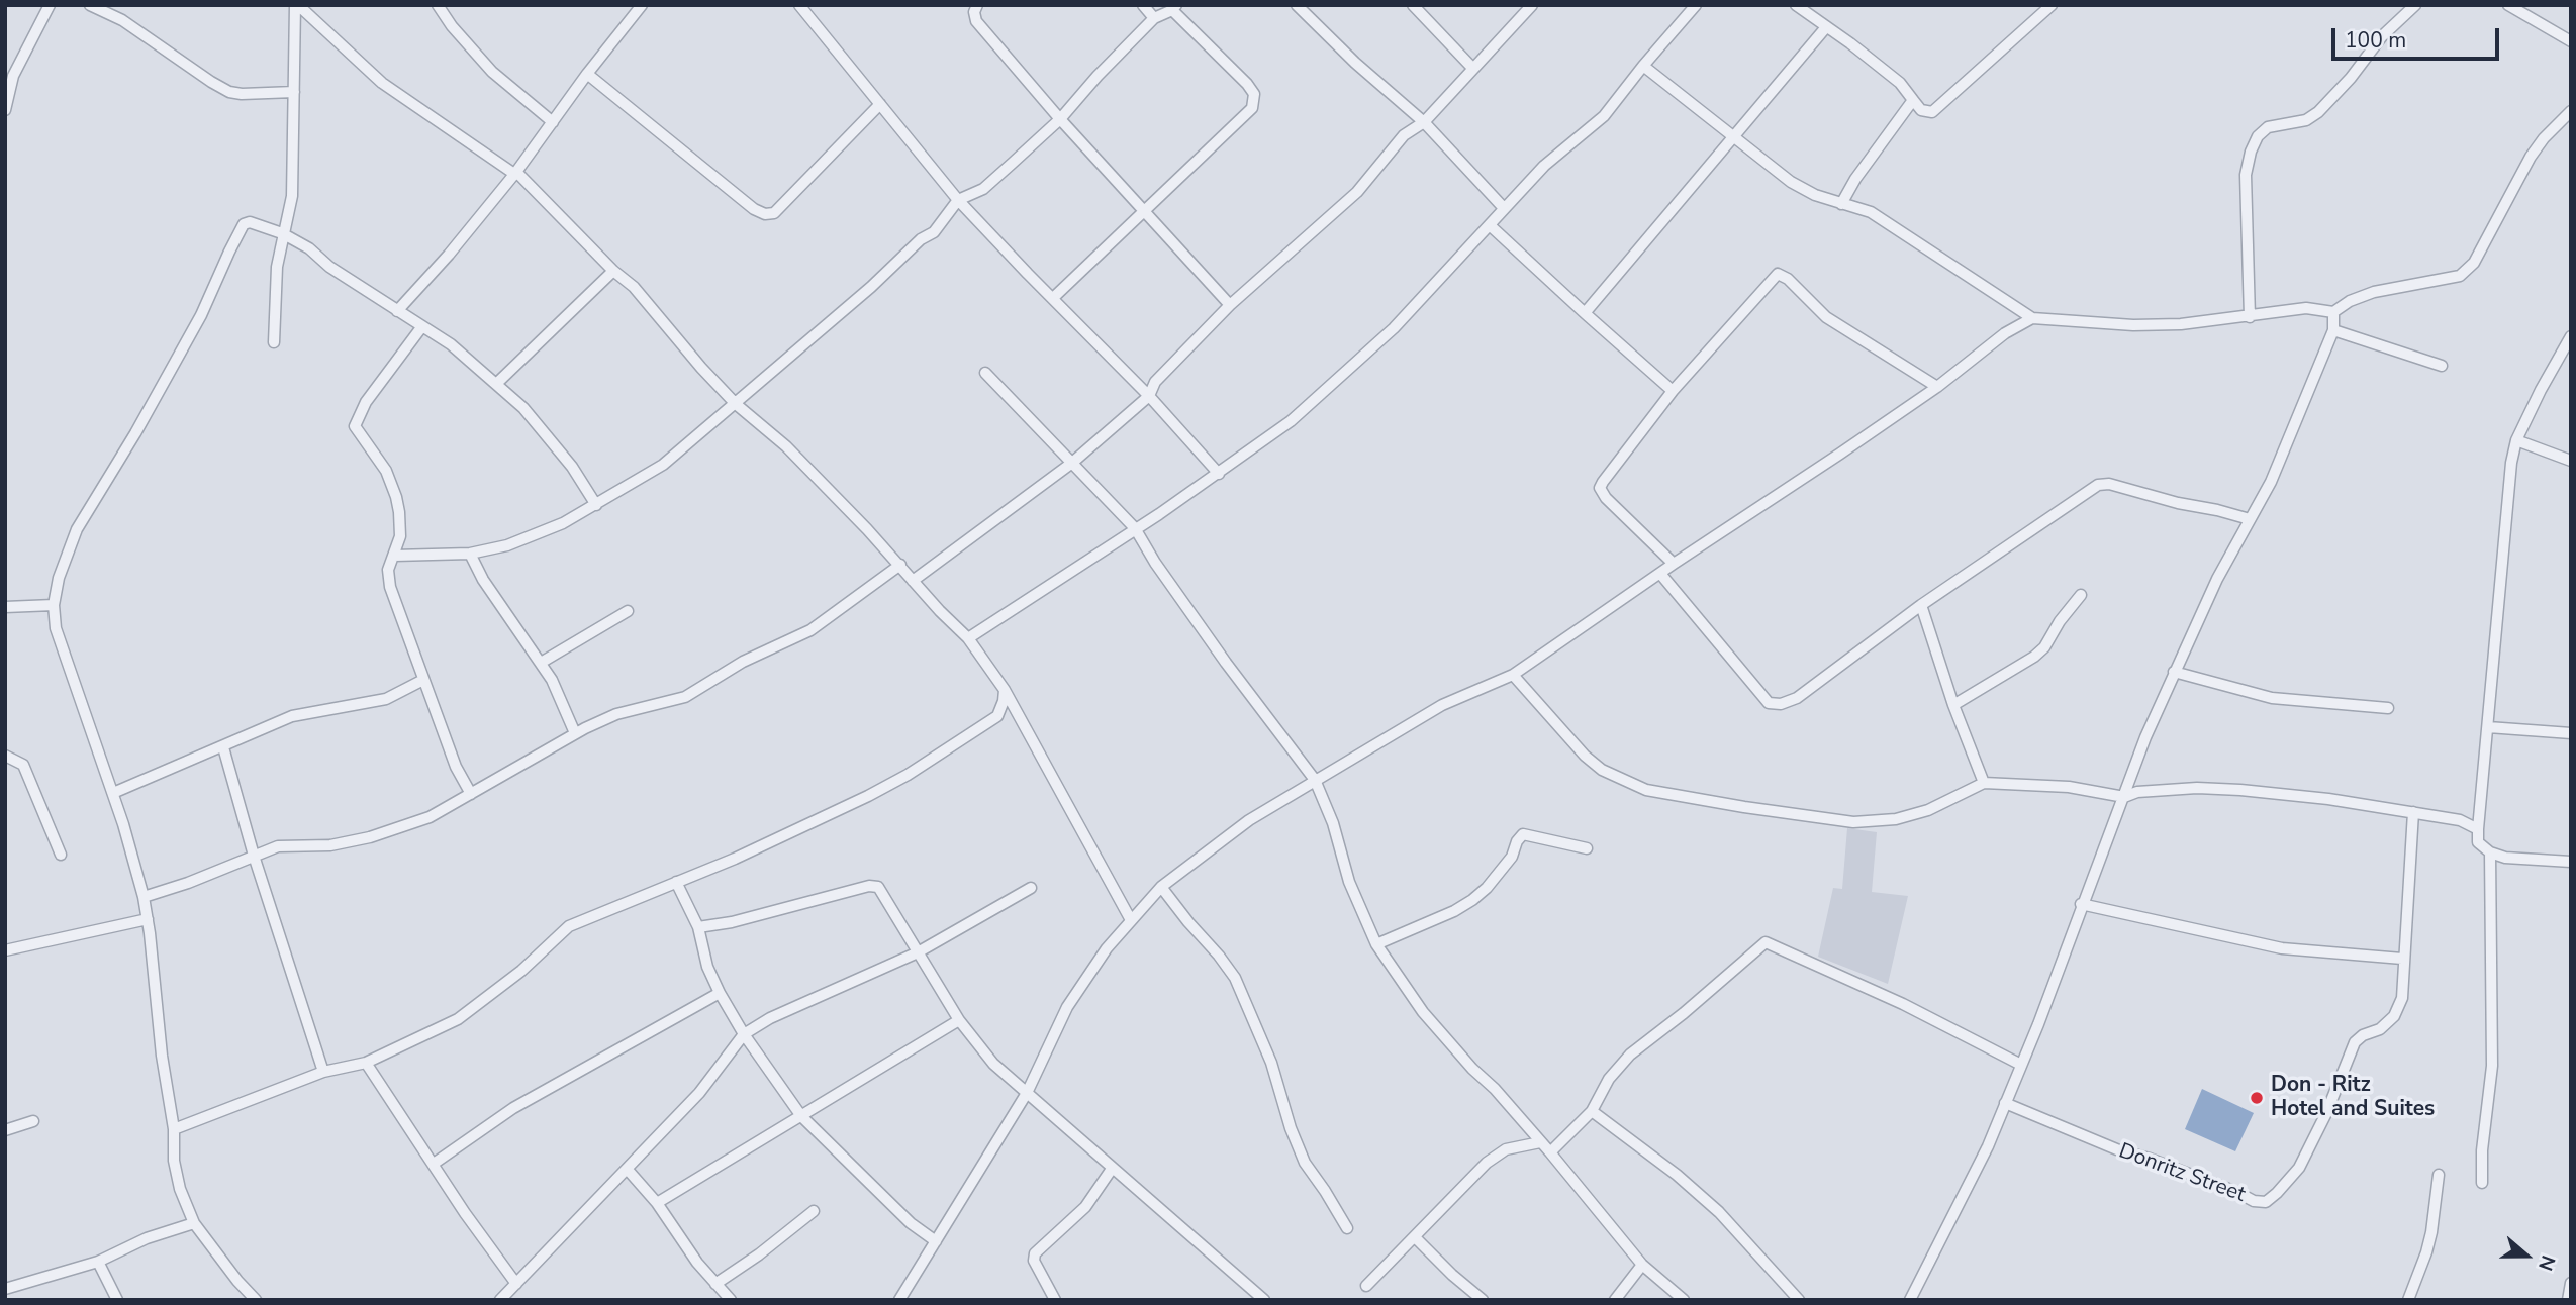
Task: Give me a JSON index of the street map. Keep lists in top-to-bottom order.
{
  "streets": {
    "street": ["Donritz Street"]
  },
  "places": ["Don - Ritz Hotel and Suites"],
  "scale_bar": "100 m",
  "north": "right"
}
